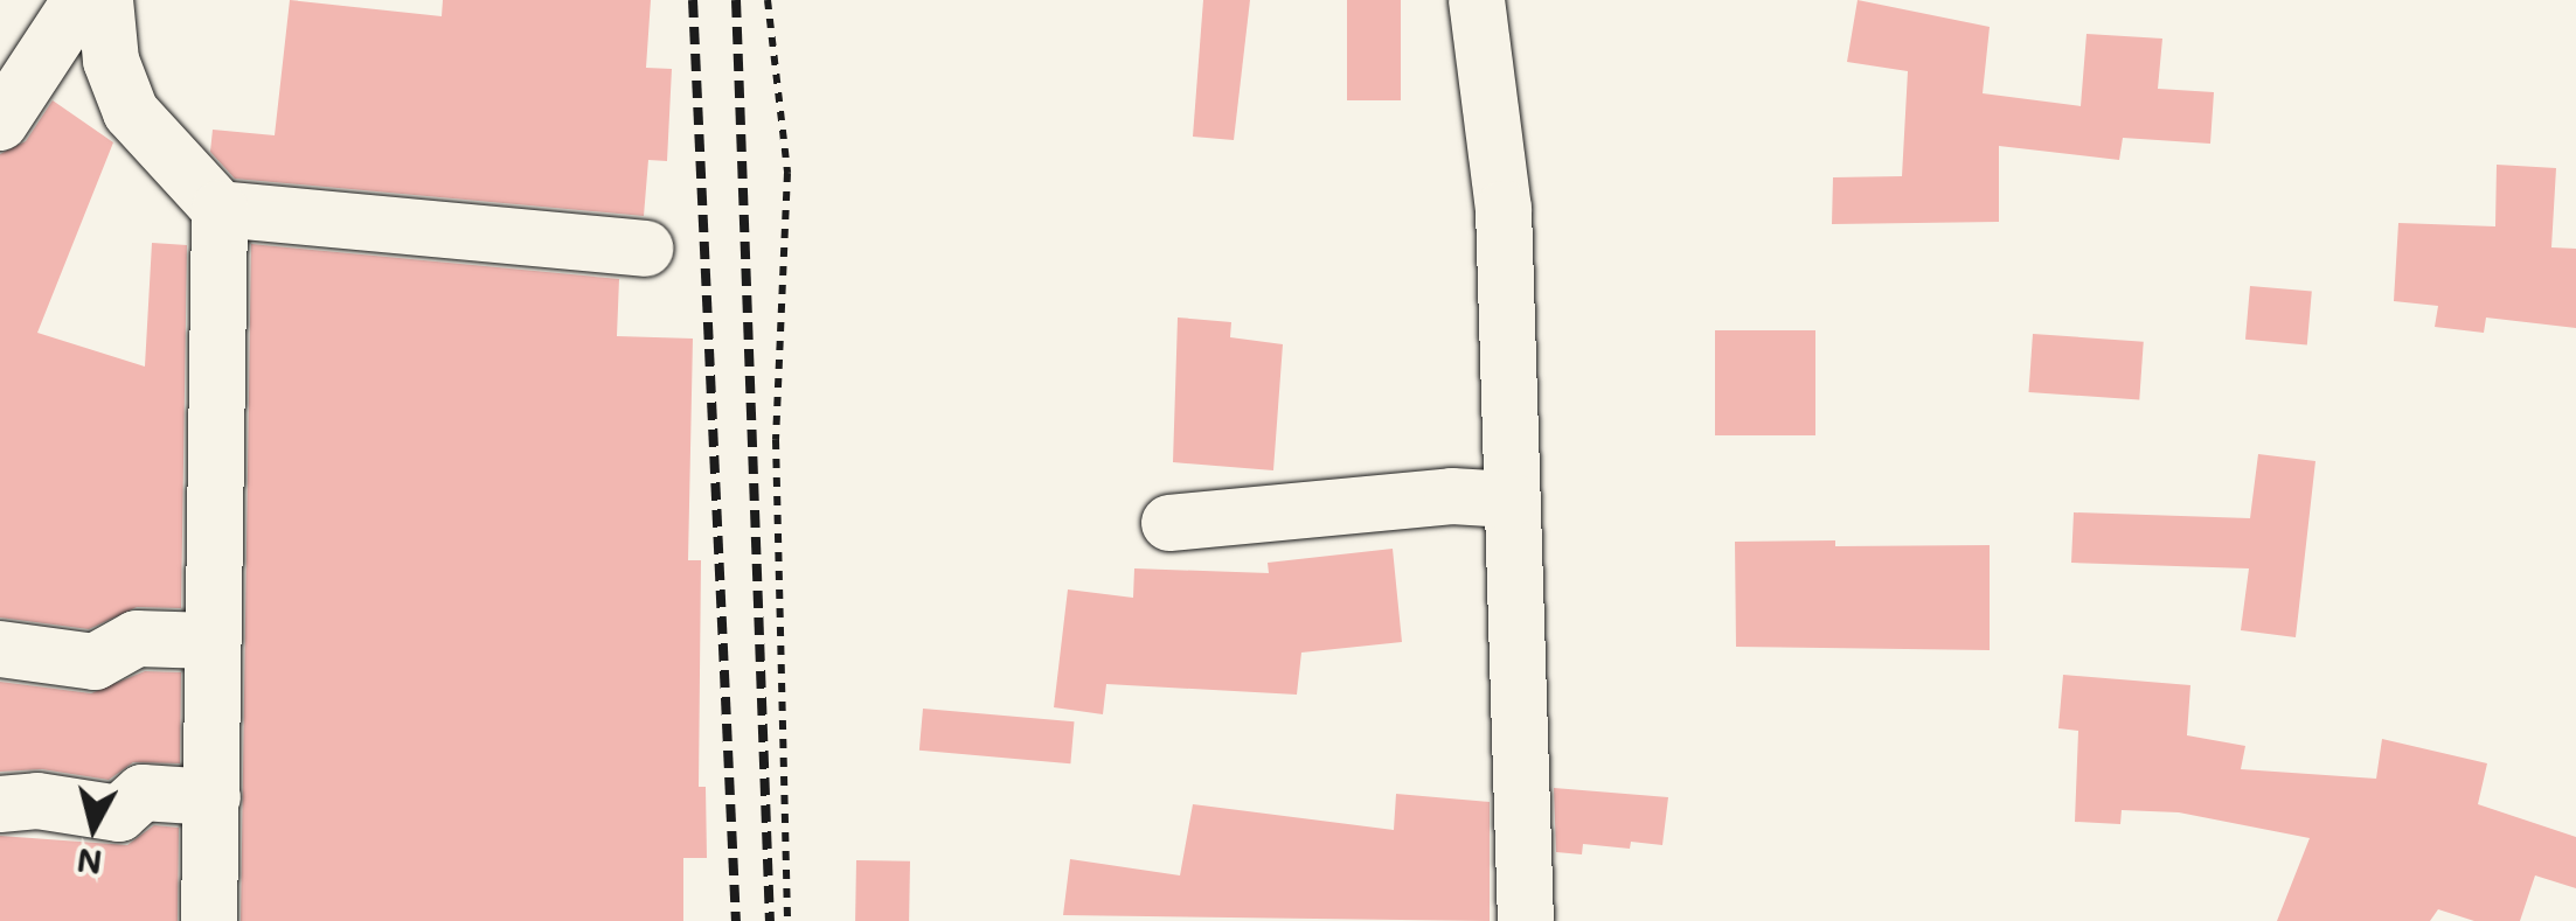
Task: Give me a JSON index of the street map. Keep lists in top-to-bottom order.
{
  "north": "bottom"
}
